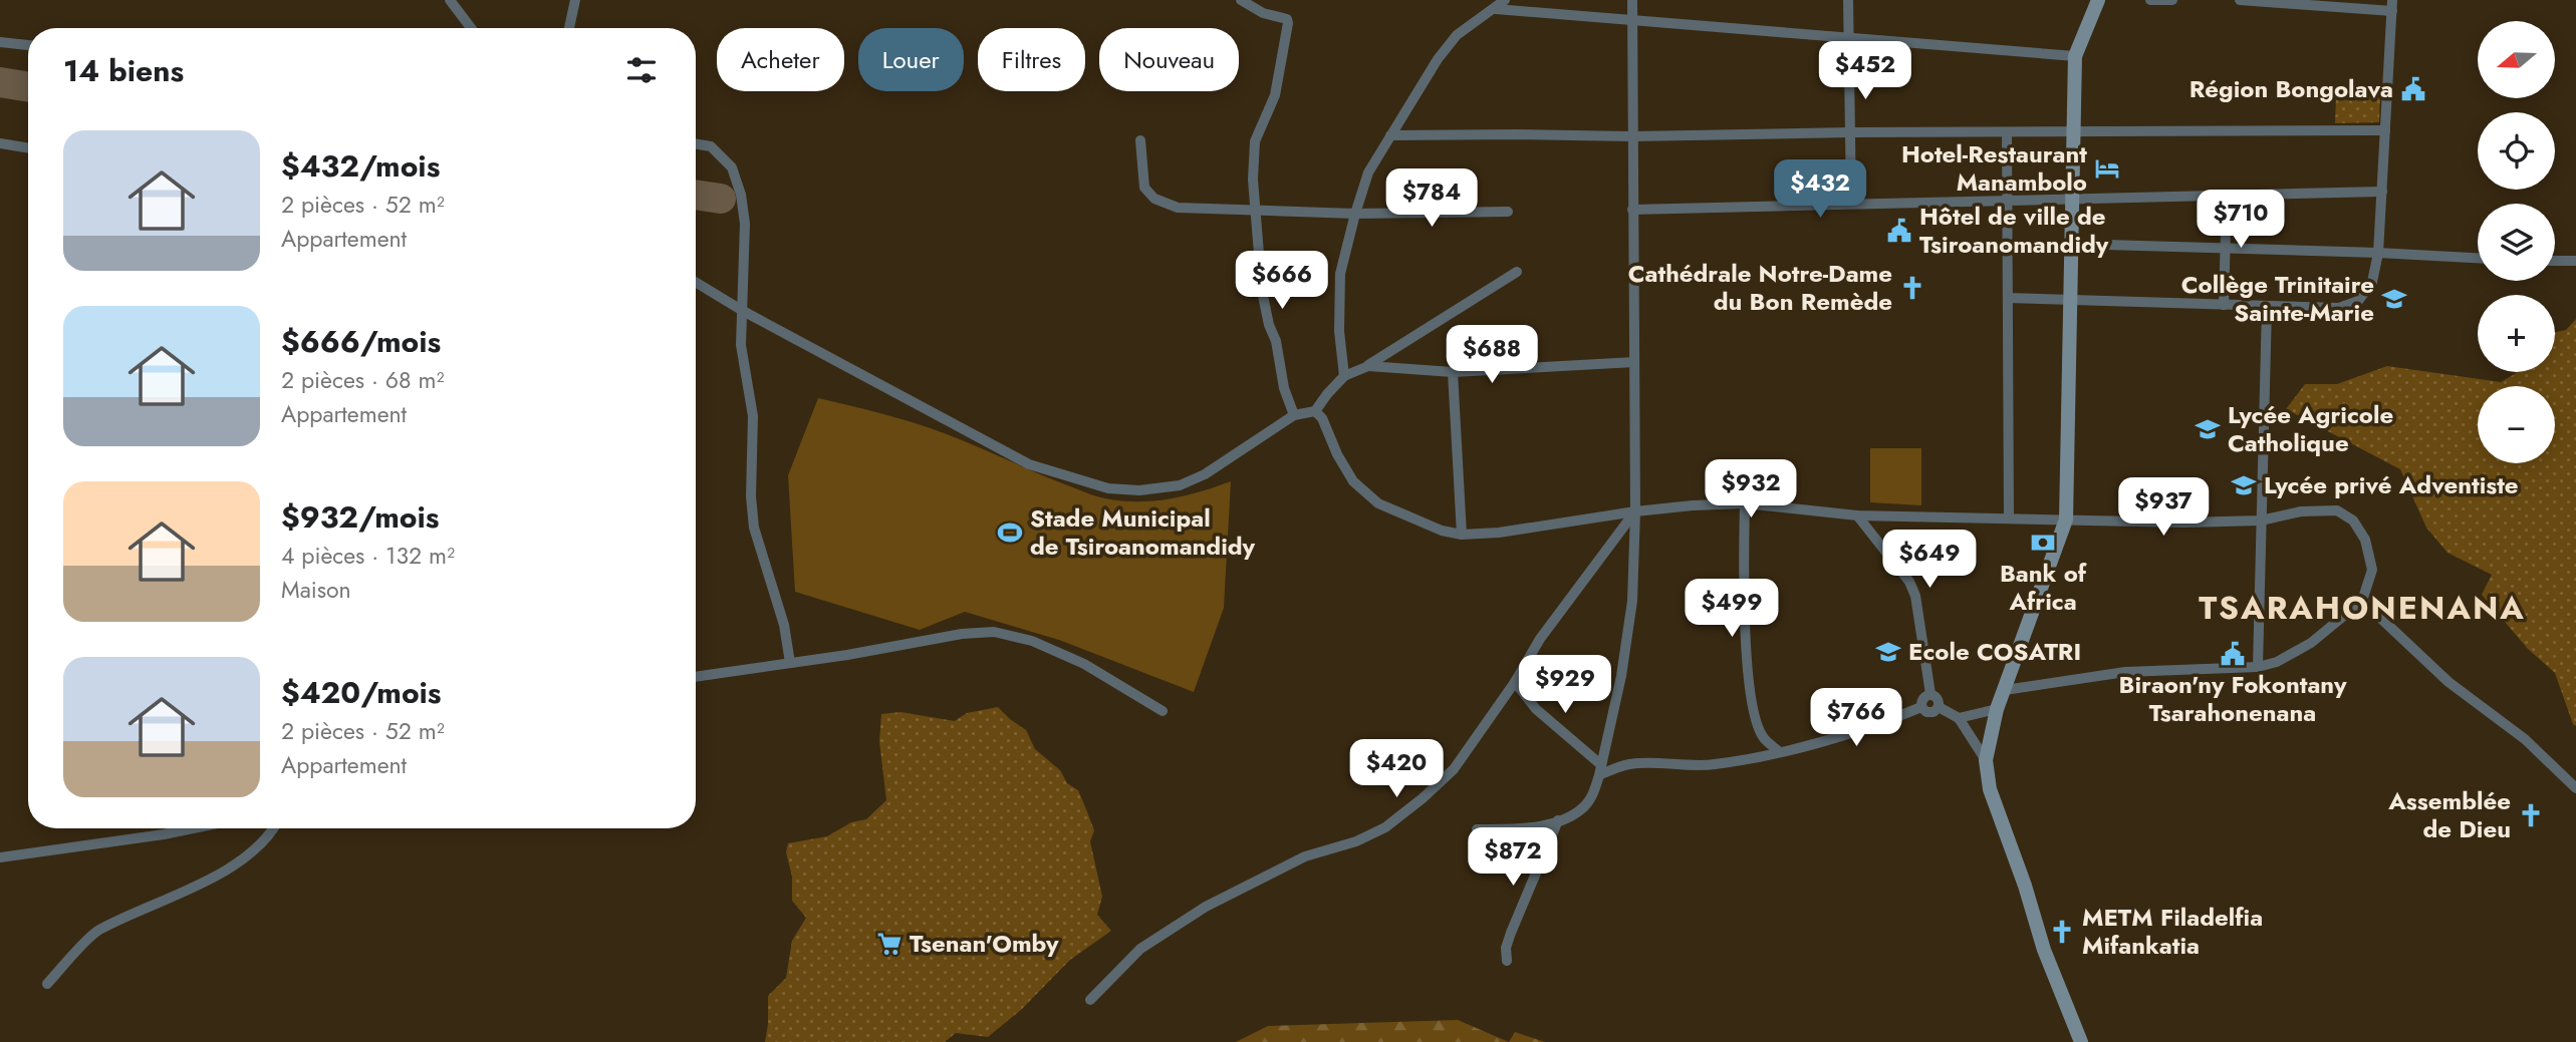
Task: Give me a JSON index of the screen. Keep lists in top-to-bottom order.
{
  "districts": ["TSARAHONENANA"],
  "places": {
    "public building": ["Région Bongolava", "Hôtel de ville de Tsiroanomandidy", "Biraon'ny Fokontany Tsarahonenana"],
    "hotel": ["Hotel-Restaurant Manambolo"],
    "church": ["Cathédrale Notre-Dame du Bon Remède", "Assemblée de Dieu", "METM Filadelfia Mifankatia"],
    "school or university": [
      "Collège Trinitaire Sainte-Marie",
      "Lycée Agricole Catholique",
      "Lycée privé Adventiste",
      "Ecole COSATRI"
    ],
    "sports": ["Stade Municipal de Tsiroanomandidy"],
    "bank": ["Bank of Africa"],
    "supermarket": ["Tsenan'Omby"]
  },
  "north": "left",
  "page": {
    "map_buttons": ["+", "−"],
    "chip": [
      "Acheter",
      "Louer",
      "Filtres",
      "Nouveau"
    ],
    "heading": "14 biens",
    "price": [
      "$452",
      "$432",
      "$784",
      "$710",
      "$666",
      "$688",
      "$932",
      "$937",
      "$649",
      "$499",
      "$929",
      "$766",
      "$420",
      "$872"
    ],
    "list": [
      {
        "name": "$432/mois",
        "note": "2 pièces · 52 m² · Appartement"
      },
      {
        "name": "$666/mois",
        "note": "2 pièces · 68 m² · Appartement"
      },
      {
        "name": "$932/mois",
        "note": "4 pièces · 132 m² · Maison"
      },
      {
        "name": "$420/mois",
        "note": "2 pièces · 52 m² · Appartement"
      }
    ]
  }
}
